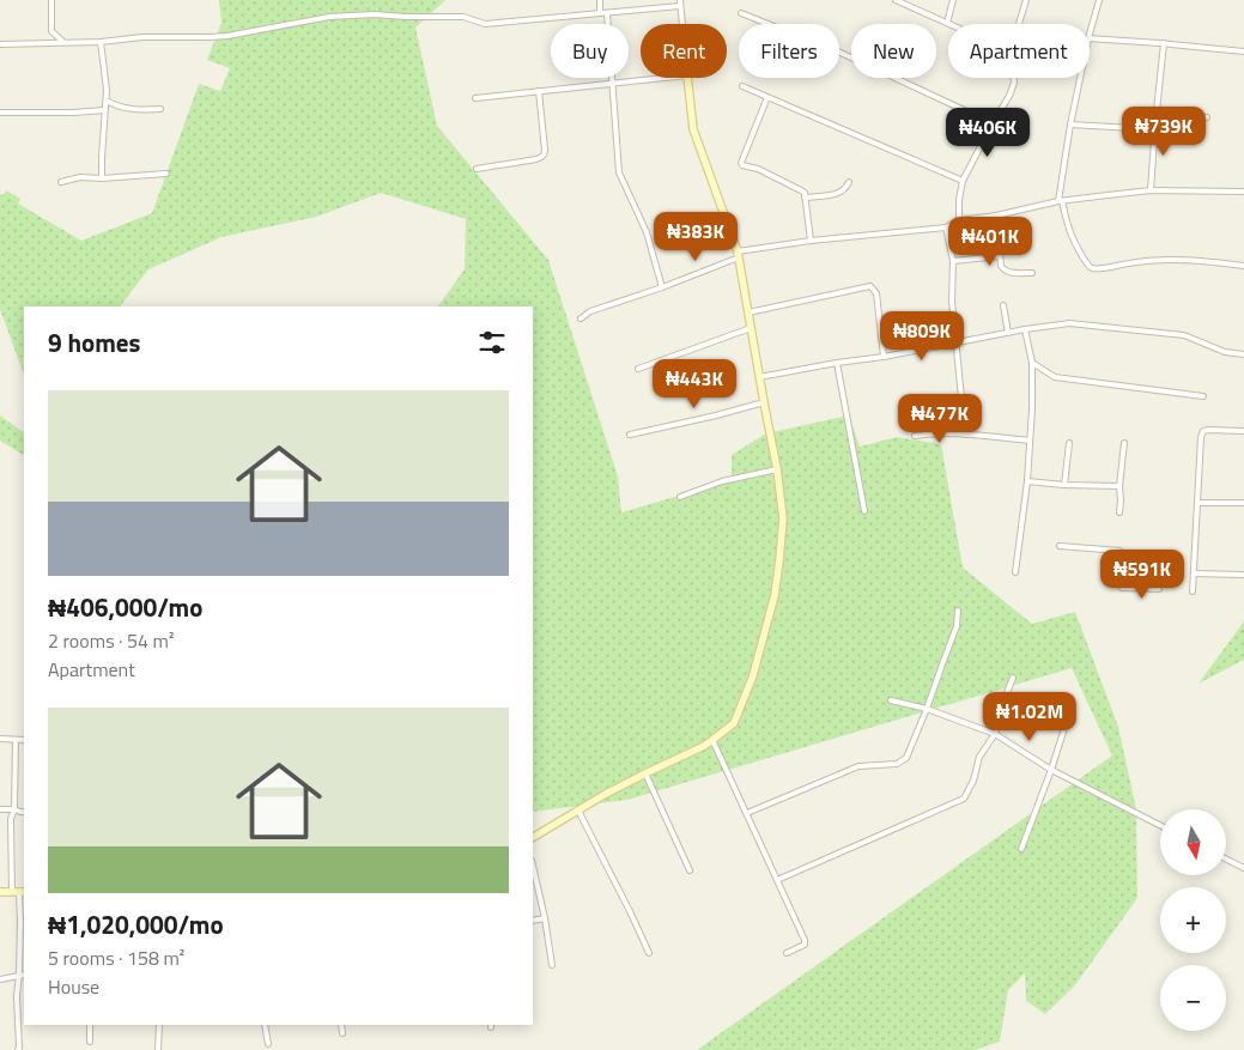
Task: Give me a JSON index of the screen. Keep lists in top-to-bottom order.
{
  "north": "bottom",
  "page": {
    "chip": [
      "Buy",
      "Rent",
      "Filters",
      "New",
      "Apartment"
    ],
    "price": [
      "₦739K",
      "₦406K",
      "₦383K",
      "₦401K",
      "₦809K",
      "₦443K",
      "₦477K",
      "₦591K",
      "₦1.02M"
    ],
    "heading": "9 homes",
    "list": [
      {
        "name": "₦406,000/mo",
        "note": "2 rooms · 54 m² · Apartment"
      },
      {
        "name": "₦1,020,000/mo",
        "note": "5 rooms · 158 m² · House"
      }
    ],
    "map_buttons": ["+", "−"]
  }
}
